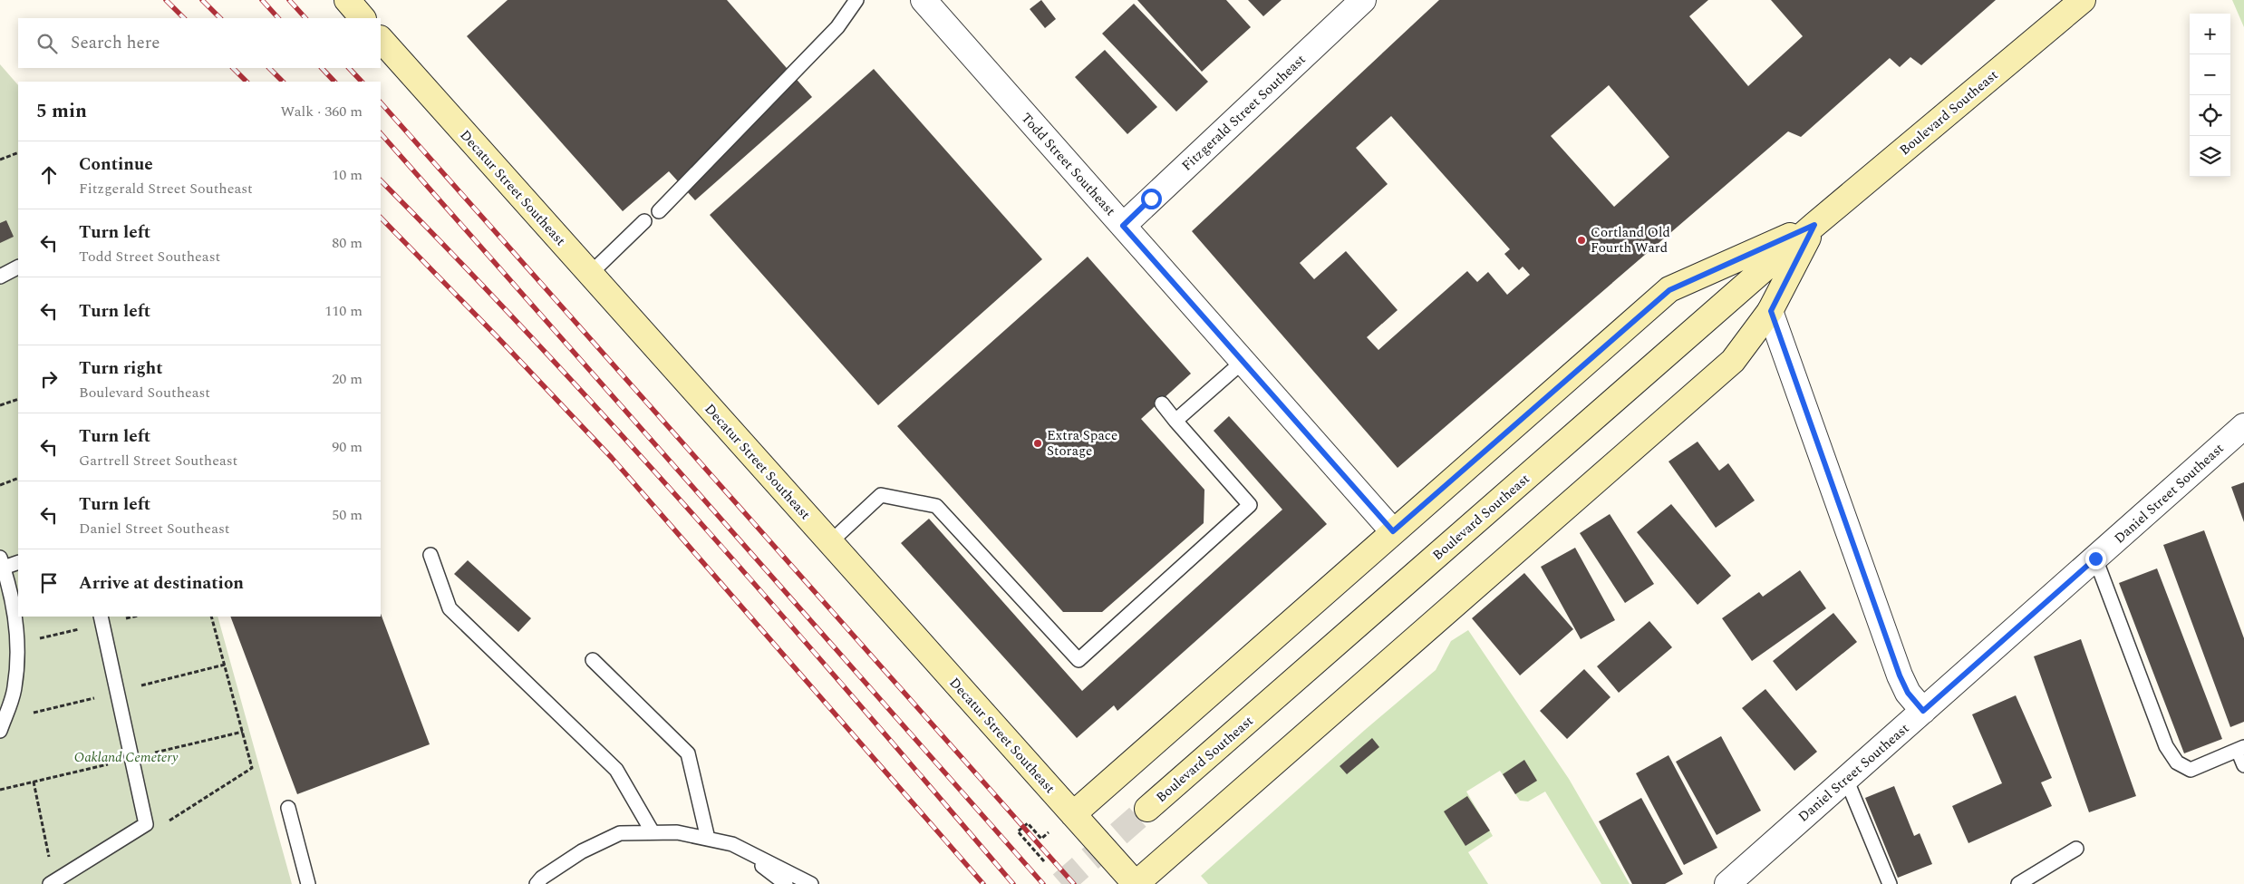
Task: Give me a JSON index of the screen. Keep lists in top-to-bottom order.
{
  "streets": {
    "main road": ["Boulevard Southeast", "Decatur Street Southeast"],
    "street": ["Fitzgerald Street Southeast", "Todd Street Southeast", "Daniel Street Southeast"]
  },
  "crossings": [
    ["Fitzgerald Street Southeast", "Todd Street Southeast"],
    ["Boulevard Southeast", "Decatur Street Southeast"]
  ],
  "parks": ["Oakland Cemetery"],
  "places": ["Cortland Old Fourth Ward", "Extra Space Storage"],
  "page": {
    "map_buttons": ["+", "−"],
    "search": "Search here",
    "heading": ["5 min", "Walk · 360 m"],
    "list": [
      ["Continue", "Fitzgerald Street Southeast", "10 m"],
      ["Turn left", "Todd Street Southeast", "80 m"],
      ["Turn left", "110 m"],
      ["Turn right", "Boulevard Southeast", "20 m"],
      ["Turn left", "Gartrell Street Southeast", "90 m"],
      ["Turn left", "Daniel Street Southeast", "50 m"],
      "Arrive at destination"
    ]
  }
}
